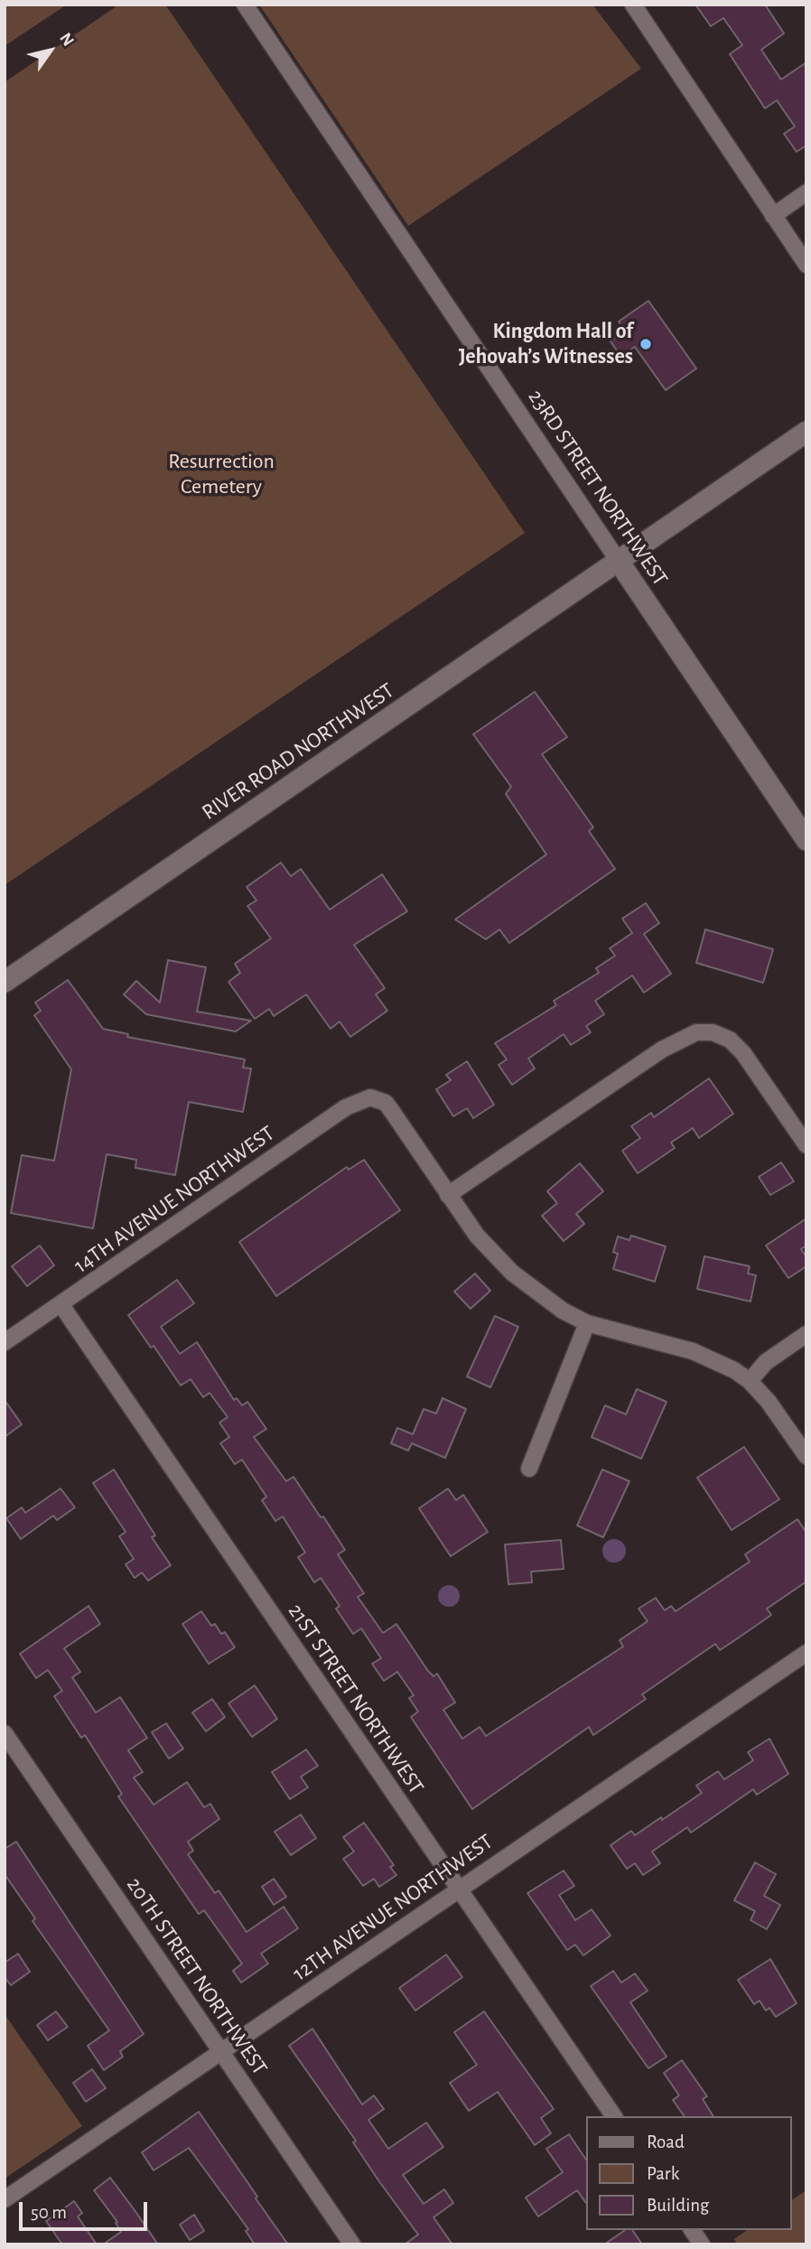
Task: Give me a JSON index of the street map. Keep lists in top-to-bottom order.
{
  "streets": {
    "street": [
      "23RD STREET NORTHWEST",
      "RIVER ROAD NORTHWEST",
      "14TH AVENUE NORTHWEST",
      "21ST STREET NORTHWEST",
      "12TH AVENUE NORTHWEST",
      "20TH STREET NORTHWEST"
    ]
  },
  "crossings": [
    ["23RD STREET NORTHWEST", "RIVER ROAD NORTHWEST"],
    ["14TH AVENUE NORTHWEST", "21ST STREET NORTHWEST"],
    ["21ST STREET NORTHWEST", "12TH AVENUE NORTHWEST"],
    ["12TH AVENUE NORTHWEST", "20TH STREET NORTHWEST"]
  ],
  "parks": ["Resurrection Cemetery"],
  "places": ["Kingdom Hall of Jehovah’s Witnesses"],
  "legend": ["Road", "Park", "Building"],
  "scale_bar": "50 m",
  "north": "top right"
}
